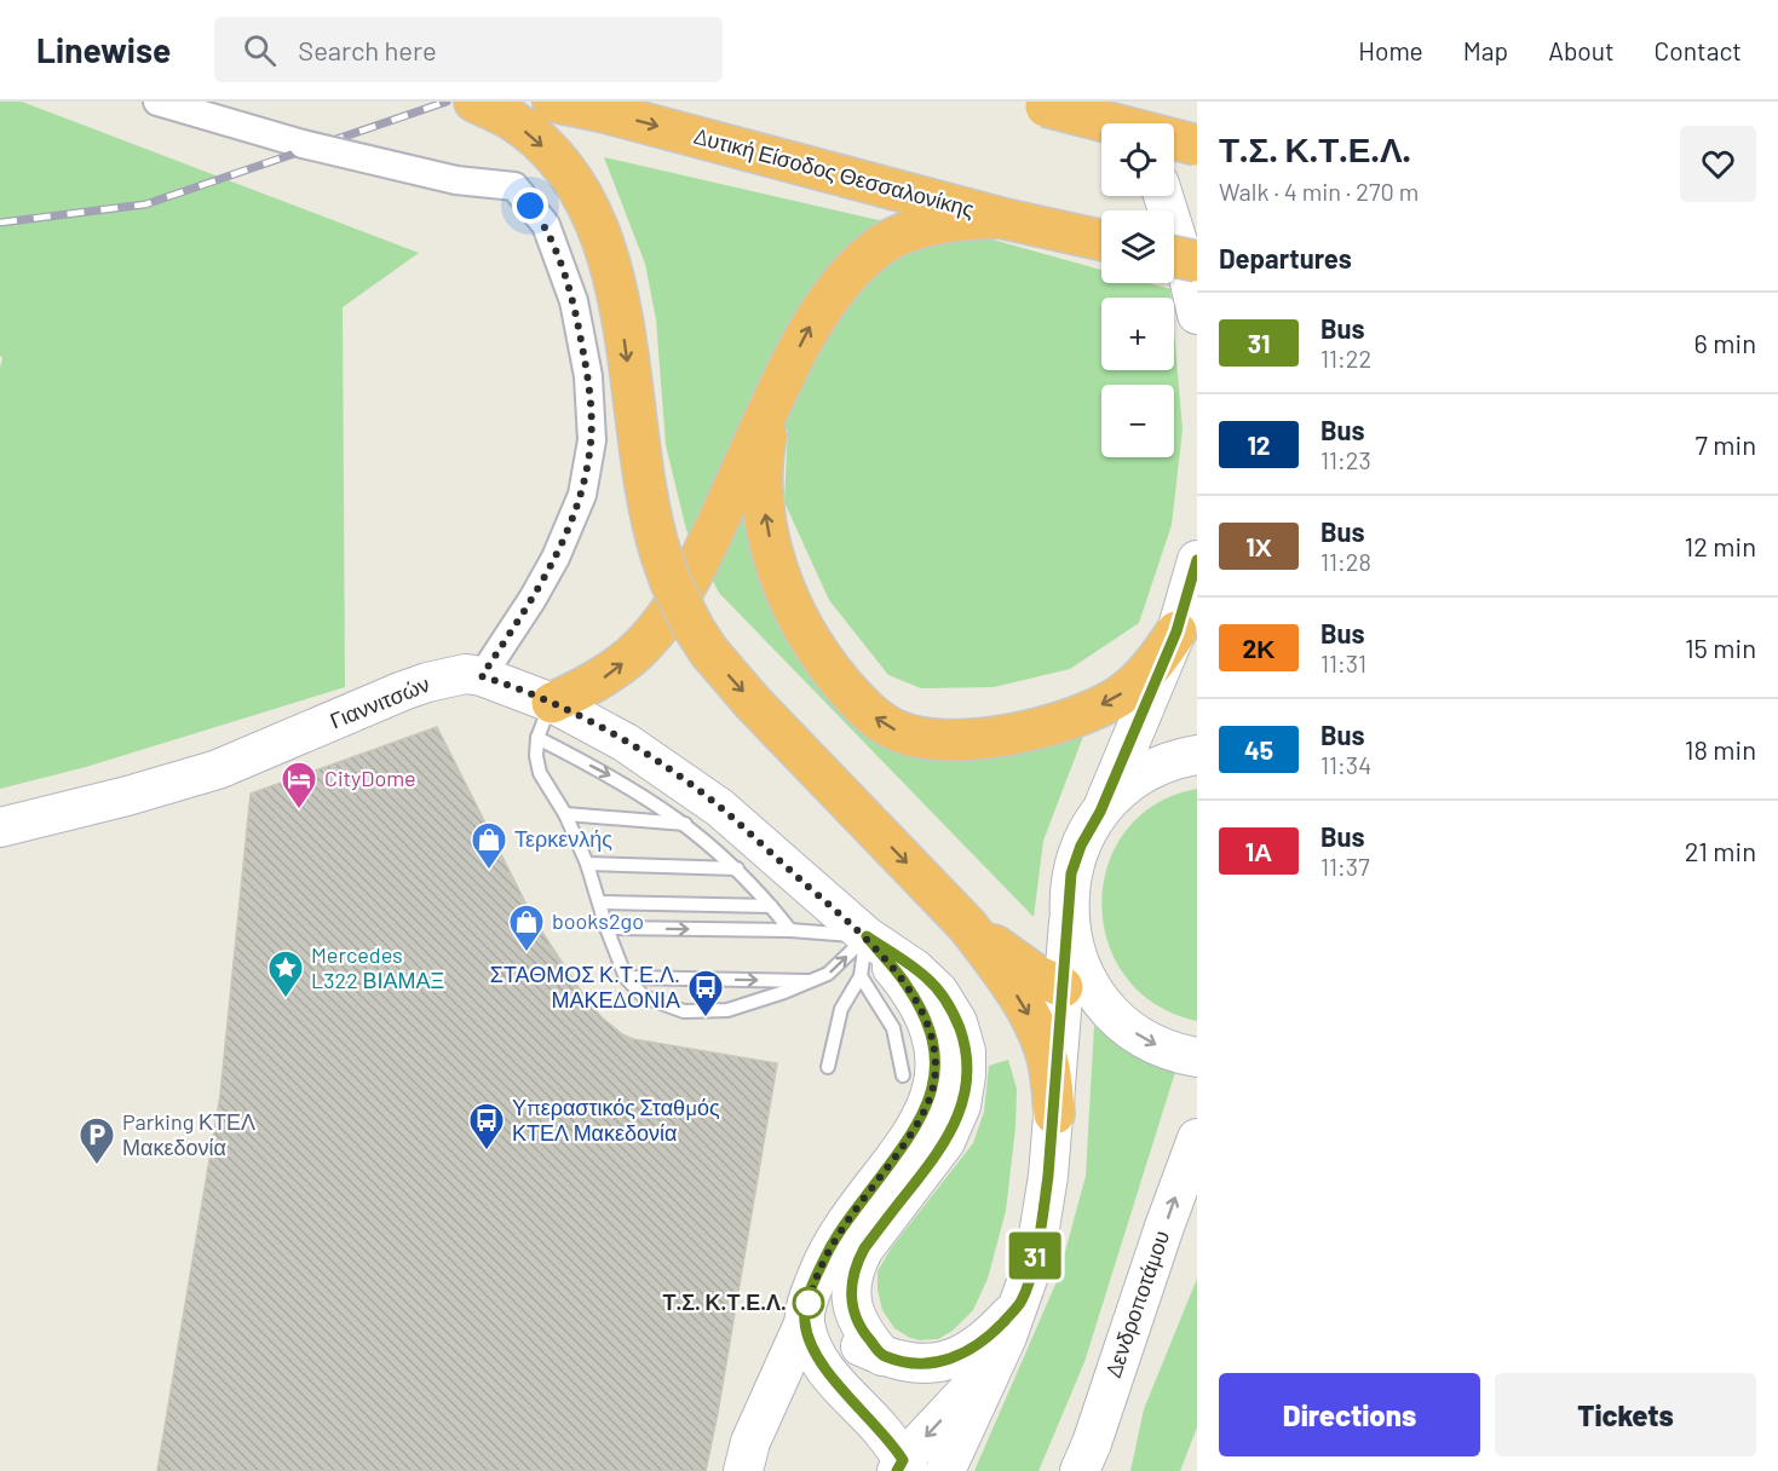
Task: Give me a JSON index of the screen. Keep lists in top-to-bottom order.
{
  "streets": {
    "highway": ["Δυτική Είσοδος Θεσσαλονίκης"],
    "street": ["Γιαννιτσών", "Δενδροποτάμου"]
  },
  "one_way": ["Δυτική Είσοδος Θεσσαλονίκης"],
  "places": {
    "hotel": ["CityDome"],
    "shop": ["Τερκενλής", "books2go"],
    "place": ["Mercedes L322 ΒΙΑΜΑΞ"],
    "bus stop": ["ΣΤΑΘΜΟΣ Κ.Τ.Ε.Λ. ΜΑΚΕΔΟΝΙΑ", "Υπεραστικός Σταθμός ΚΤΕΛ Μακεδονία"],
    "parking": ["Parking ΚΤΕΛ Μακεδονία"],
    "other": ["Τ.Σ. Κ.Τ.Ε.Λ."]
  },
  "lines": ["bus line 31"],
  "page": {
    "header": "Linewise",
    "search": "Search here",
    "nav": [
      "Home",
      "Map",
      "About",
      "Contact"
    ],
    "on_map": "31",
    "heading": [
      ["Τ.Σ. Κ.Τ.Ε.Λ.", "Walk · 4 min · 270 m"],
      "Departures"
    ],
    "map_buttons": ["+", "−"],
    "list": [
      {
        "mark": "31",
        "name": "Bus",
        "note": "11:22",
        "value": "6 min"
      },
      {
        "mark": "12",
        "name": "Bus",
        "note": "11:23",
        "value": "7 min"
      },
      {
        "mark": "1Χ",
        "name": "Bus",
        "note": "11:28",
        "value": "12 min"
      },
      {
        "mark": "2Κ",
        "name": "Bus",
        "note": "11:31",
        "value": "15 min"
      },
      {
        "mark": "45",
        "name": "Bus",
        "note": "11:34",
        "value": "18 min"
      },
      {
        "mark": "1Α",
        "name": "Bus",
        "note": "11:37",
        "value": "21 min"
      }
    ],
    "buttons": ["Directions", "Tickets"]
  }
}
